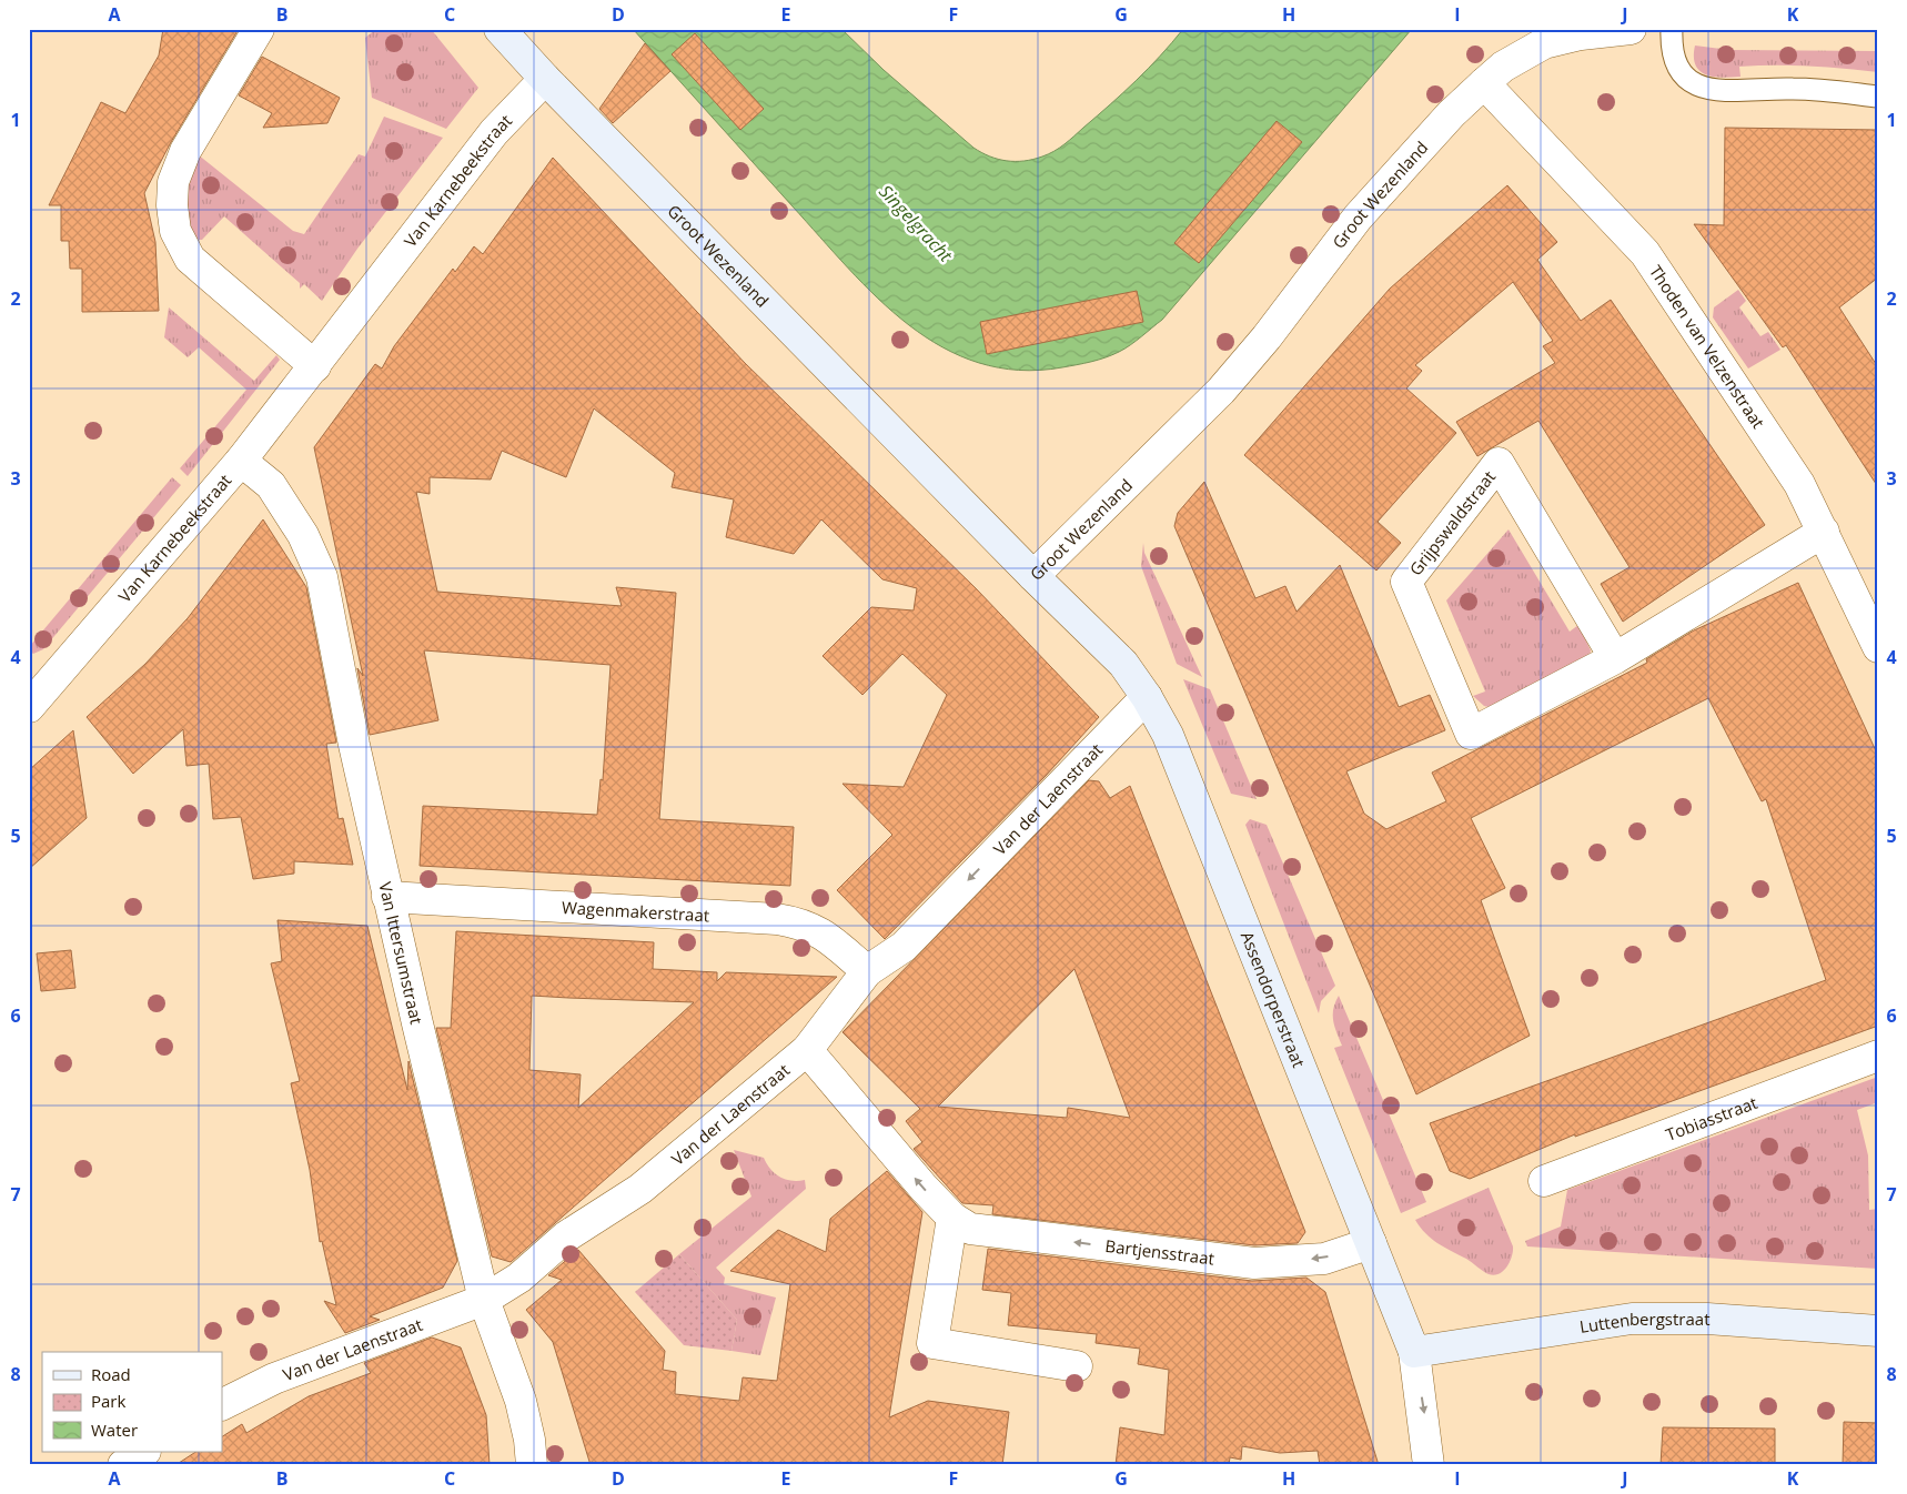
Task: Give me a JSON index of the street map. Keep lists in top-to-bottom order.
{
  "streets": {
    "main road": ["Groot Wezenland", "Assendorperstraat", "Luttenbergstraat"],
    "street": [
      "Van Karnebeekstraat",
      "Thoden van Velzenstraat",
      "Grijpswaldstraat",
      "Van der Laenstraat",
      "Wagenmakerstraat",
      "Van Ittersumstraat",
      "Tobiasstraat",
      "Bartjensstraat"
    ]
  },
  "crossings": [
    ["Van Karnebeekstraat", "Groot Wezenland"],
    ["Van Karnebeekstraat", "Van Ittersumstraat"],
    ["Groot Wezenland", "Thoden van Velzenstraat"],
    ["Groot Wezenland", "Assendorperstraat"],
    ["Thoden van Velzenstraat", "Grijpswaldstraat"],
    ["Van der Laenstraat", "Wagenmakerstraat"],
    ["Van der Laenstraat", "Van Ittersumstraat"],
    ["Van der Laenstraat", "Assendorperstraat"],
    ["Van der Laenstraat", "Bartjensstraat"],
    ["Wagenmakerstraat", "Van Ittersumstraat"],
    ["Assendorperstraat", "Bartjensstraat"],
    ["Assendorperstraat", "Luttenbergstraat"]
  ],
  "one_way": ["Bartjensstraat"],
  "water": ["Singelgracht"],
  "legend": ["Road", "Park", "Water"],
  "grid": {
    "columns": [
      "A",
      "B",
      "C",
      "D",
      "E",
      "F",
      "G",
      "H",
      "I",
      "J",
      "K"
    ],
    "rows": [
      "1",
      "2",
      "3",
      "4",
      "5",
      "6",
      "7",
      "8"
    ]
  }
}
